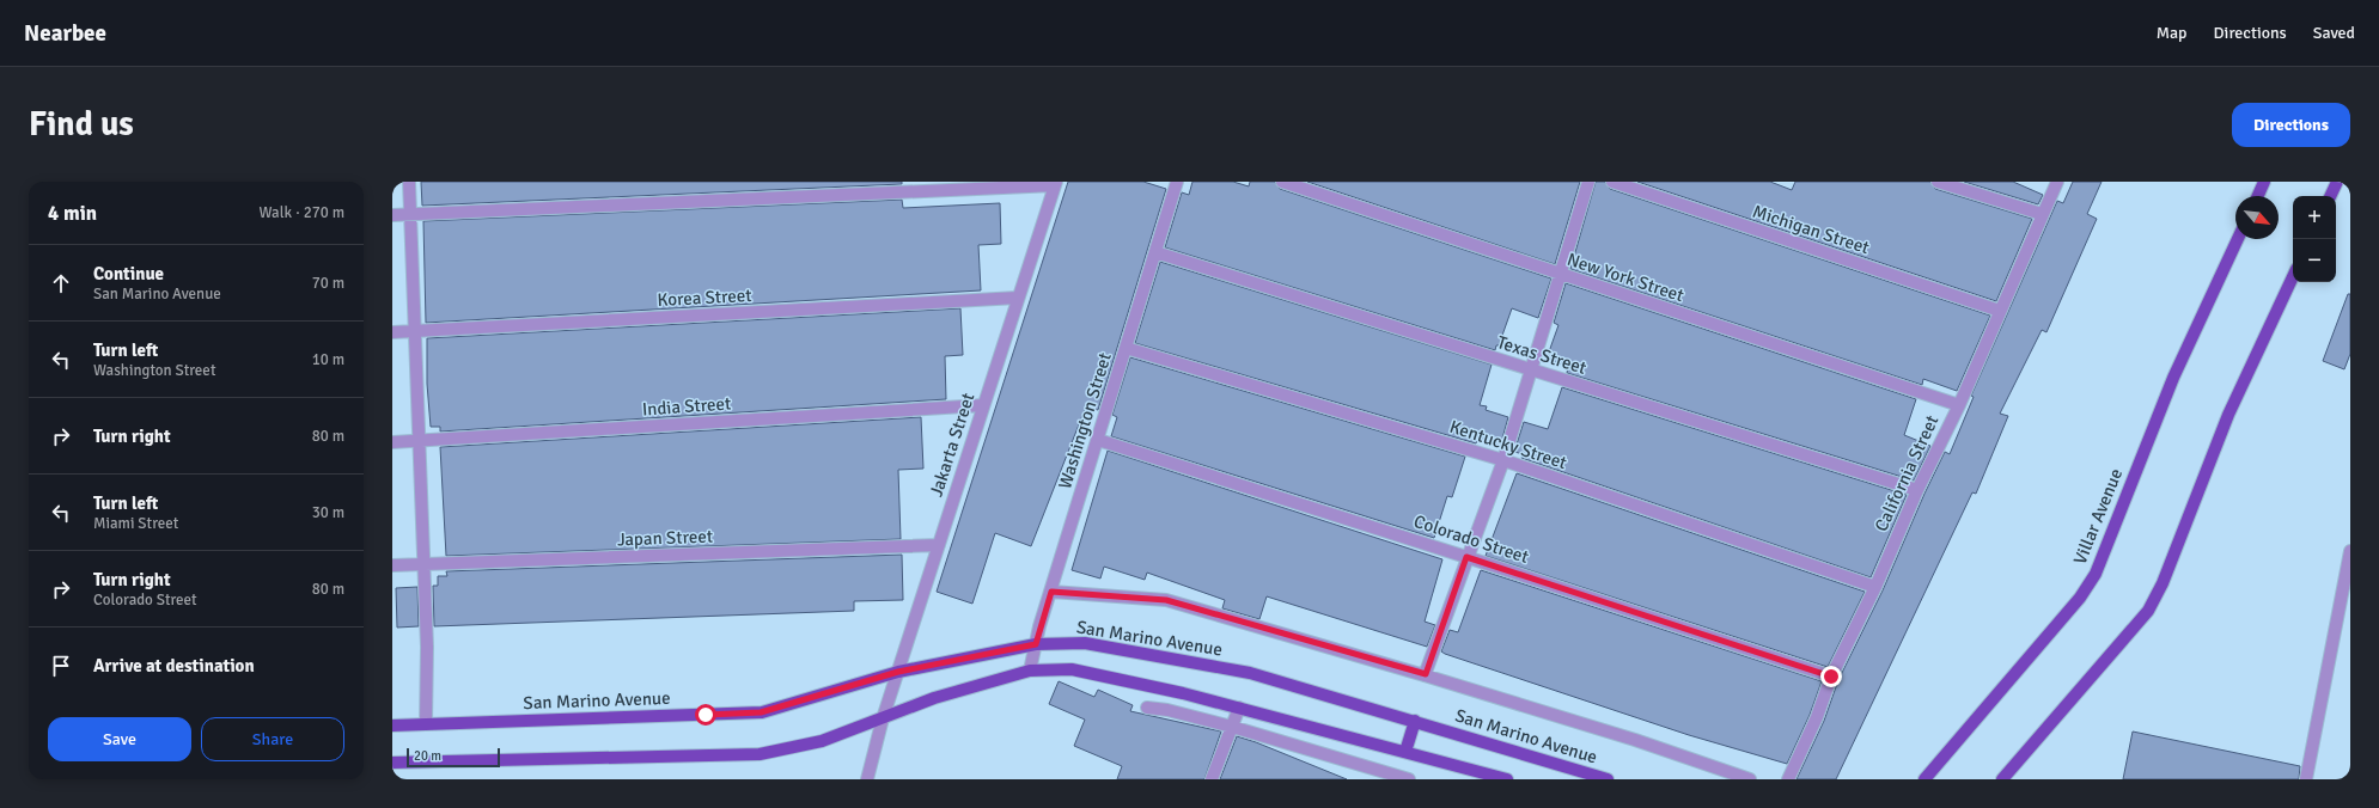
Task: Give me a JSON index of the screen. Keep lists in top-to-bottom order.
{
  "streets": {
    "main road": ["Villar Avenue", "San Marino Avenue"],
    "street": [
      "Michigan Street",
      "New York Street",
      "Korea Street",
      "Texas Street",
      "India Street",
      "Washington Street",
      "Jakarta Street",
      "Kentucky Street",
      "California Street",
      "Japan Street",
      "Colorado Street"
    ]
  },
  "crossings": [
    ["Michigan Street", "California Street"],
    ["New York Street", "California Street"],
    ["Korea Street", "Jakarta Street"],
    ["Texas Street", "Washington Street"],
    ["Texas Street", "California Street"],
    ["India Street", "Jakarta Street"],
    ["Washington Street", "Kentucky Street"],
    ["Washington Street", "Colorado Street"],
    ["Washington Street", "San Marino Avenue"],
    ["Jakarta Street", "Japan Street"],
    ["Jakarta Street", "San Marino Avenue"],
    ["Kentucky Street", "California Street"],
    ["California Street", "Colorado Street"]
  ],
  "scale_bar": "20 m",
  "north": "bottom right",
  "page": {
    "header": "Nearbee",
    "nav": ["Map", "Directions", "Saved"],
    "buttons": [
      "Directions",
      ["Save", "Share"]
    ],
    "title": "Find us",
    "heading": ["4 min", "Walk · 270 m"],
    "map_buttons": ["+", "−"],
    "list": [
      ["Continue", "San Marino Avenue", "70 m"],
      ["Turn left", "Washington Street", "10 m"],
      ["Turn right", "80 m"],
      ["Turn left", "Miami Street", "30 m"],
      ["Turn right", "Colorado Street", "80 m"],
      "Arrive at destination"
    ],
    "scale": "20 m"
  }
}
